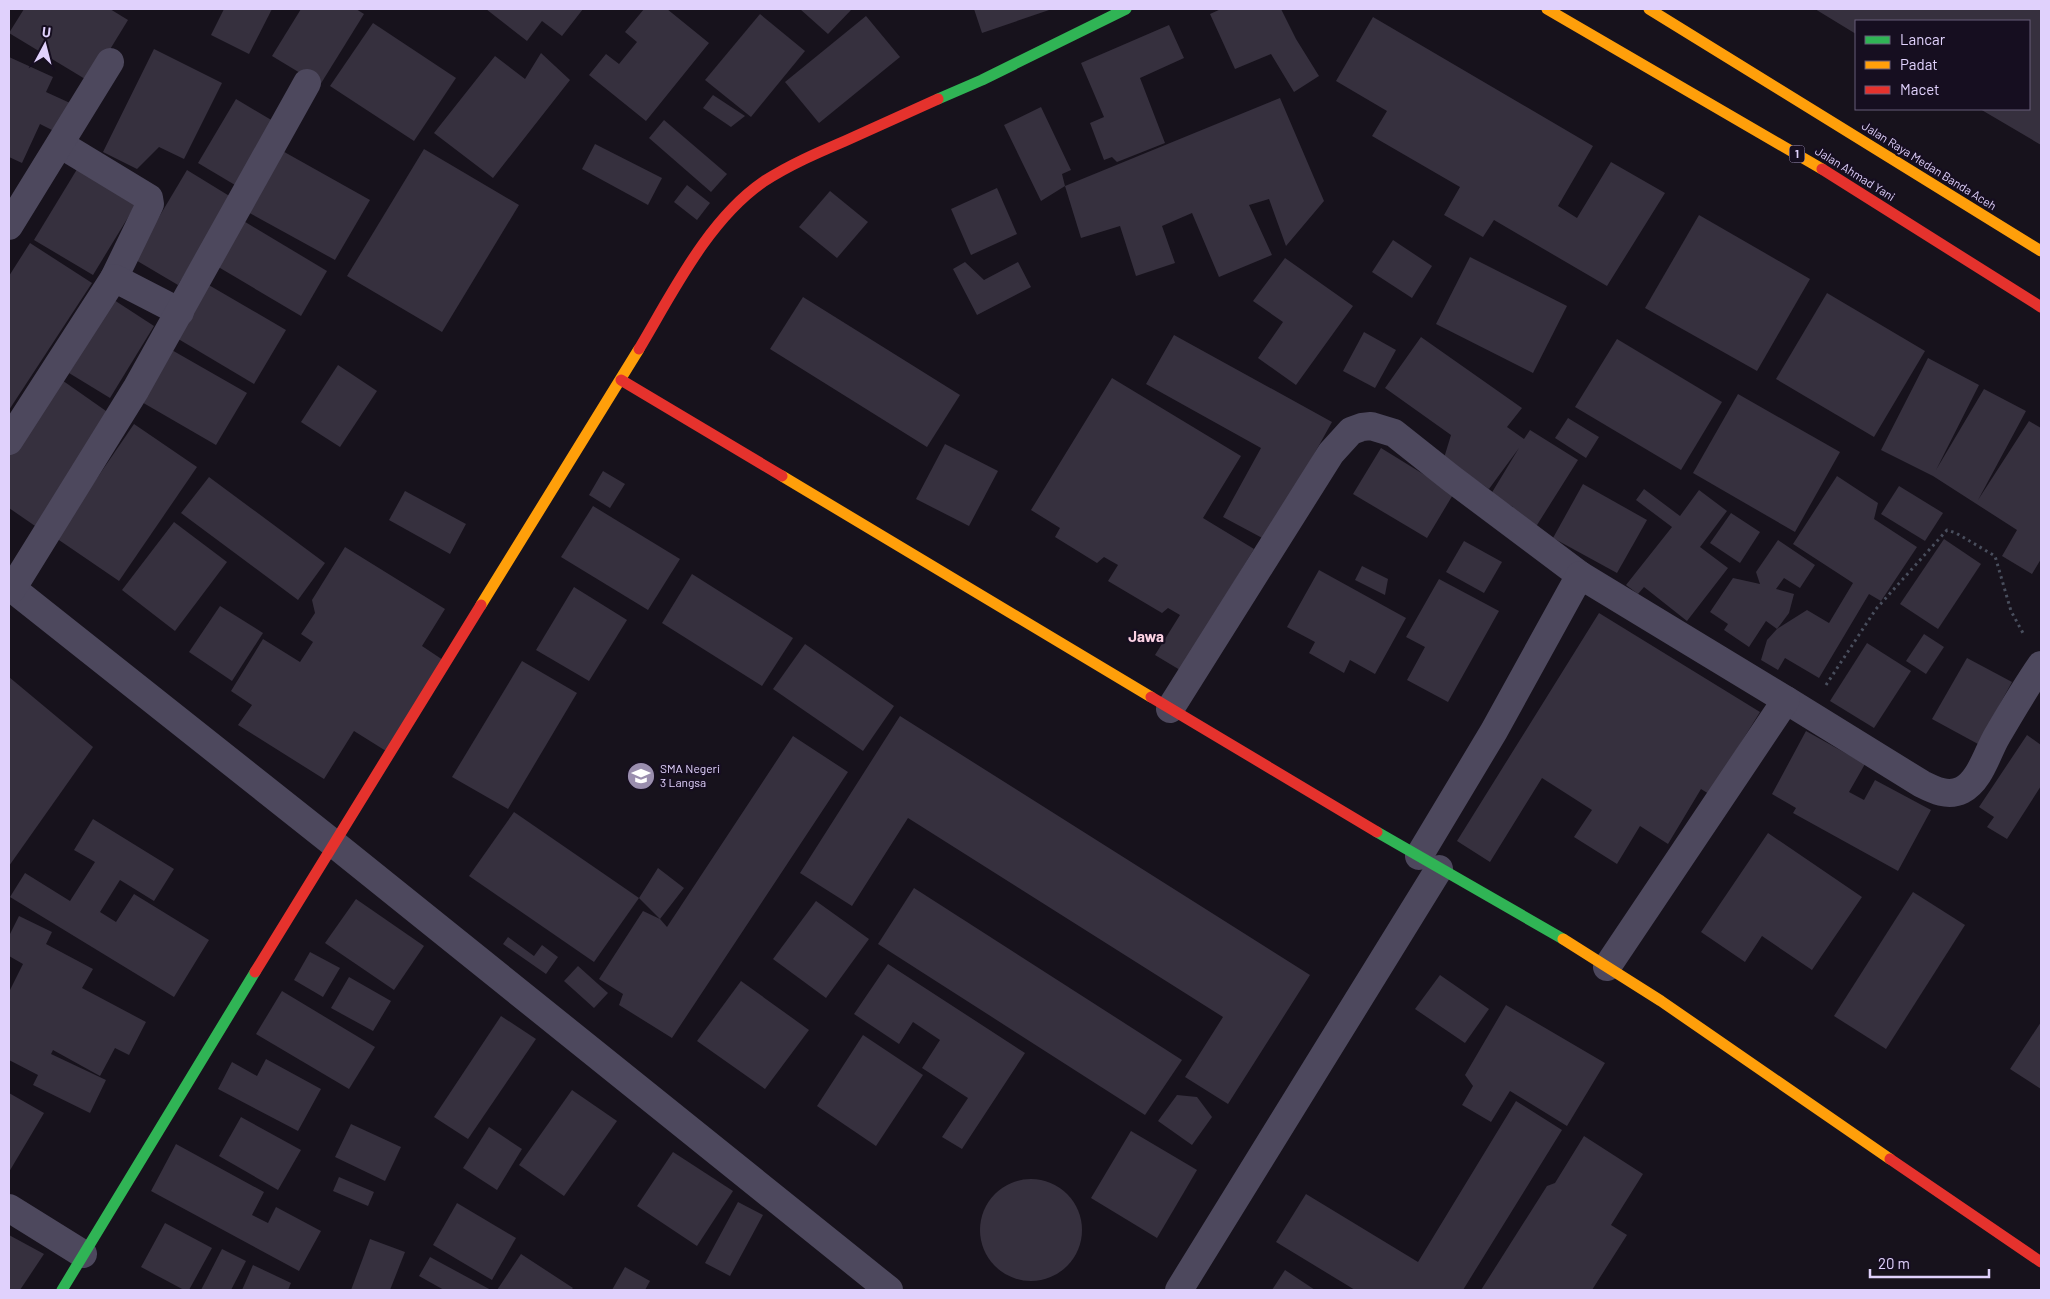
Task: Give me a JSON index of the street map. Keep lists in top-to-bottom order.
{
  "streets": {
    "street": ["1", "Jalan Raya Medan Banda Aceh", "Jalan Ahmad Yani"]
  },
  "districts": ["Jawa"],
  "places": {
    "school or university": ["SMA Negeri 3 Langsa"]
  },
  "legend": ["Lancar", "Padat", "Macet"],
  "scale_bar": "20 m",
  "north": "top"
}
